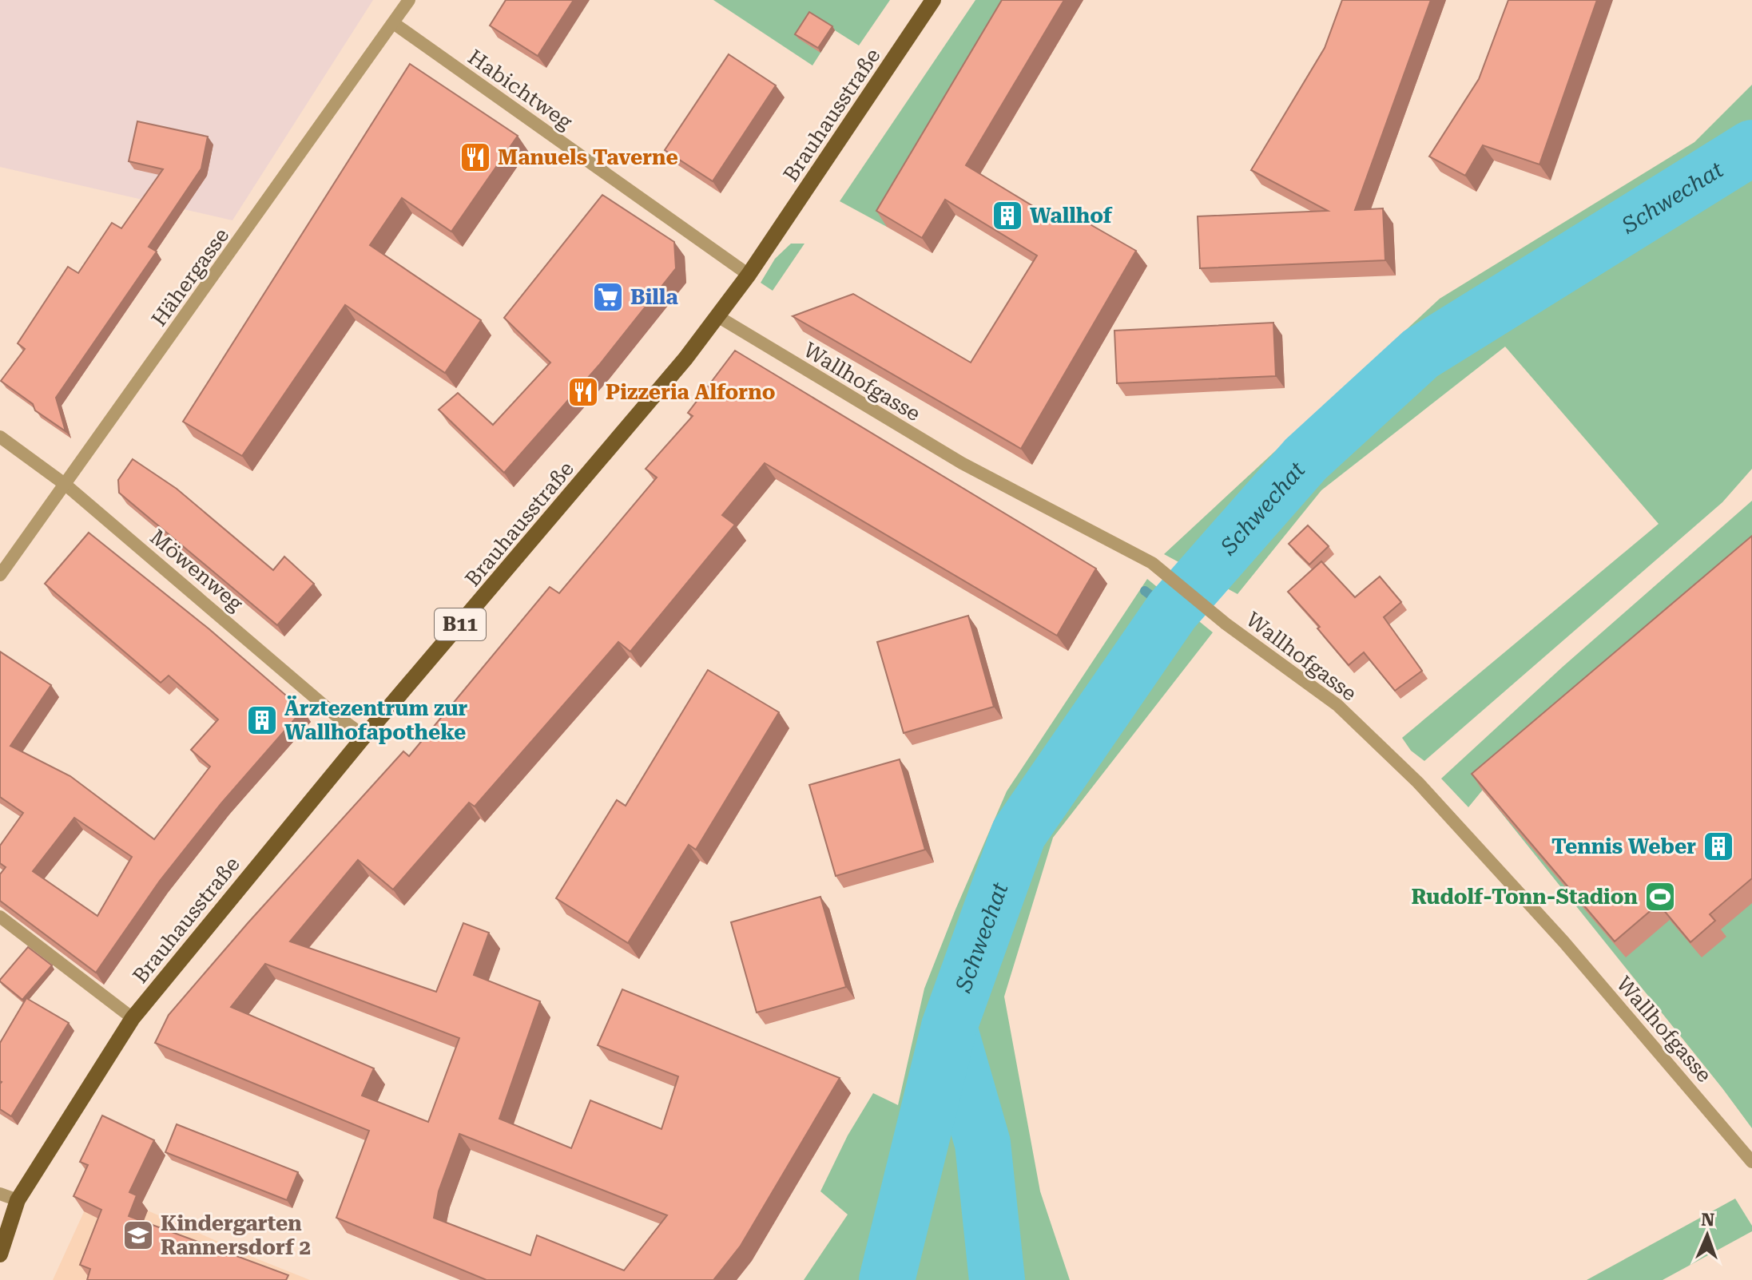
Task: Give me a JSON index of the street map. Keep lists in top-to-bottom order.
{
  "streets": {
    "main road": ["Brauhausstraße", "B11"],
    "street": [
      "Habichtweg",
      "Hähergasse",
      "Wallhofgasse",
      "Möwenweg"
    ]
  },
  "crossings": [
    ["Habichtweg", "Brauhausstraße"],
    ["Habichtweg", "Hähergasse"],
    ["Brauhausstraße", "Wallhofgasse"],
    ["Brauhausstraße", "Möwenweg"],
    ["Hähergasse", "Möwenweg"]
  ],
  "water": ["Schwechat"],
  "places": {
    "restaurant": ["Manuels Taverne", "Pizzeria Alforno"],
    "building": ["Wallhof", "Ärztezentrum zur Wallhofapotheke", "Tennis Weber"],
    "supermarket": ["Billa"],
    "sports": ["Rudolf-Tonn-Stadion"],
    "school or university": ["Kindergarten Rannersdorf 2"]
  },
  "north": "top"
}
